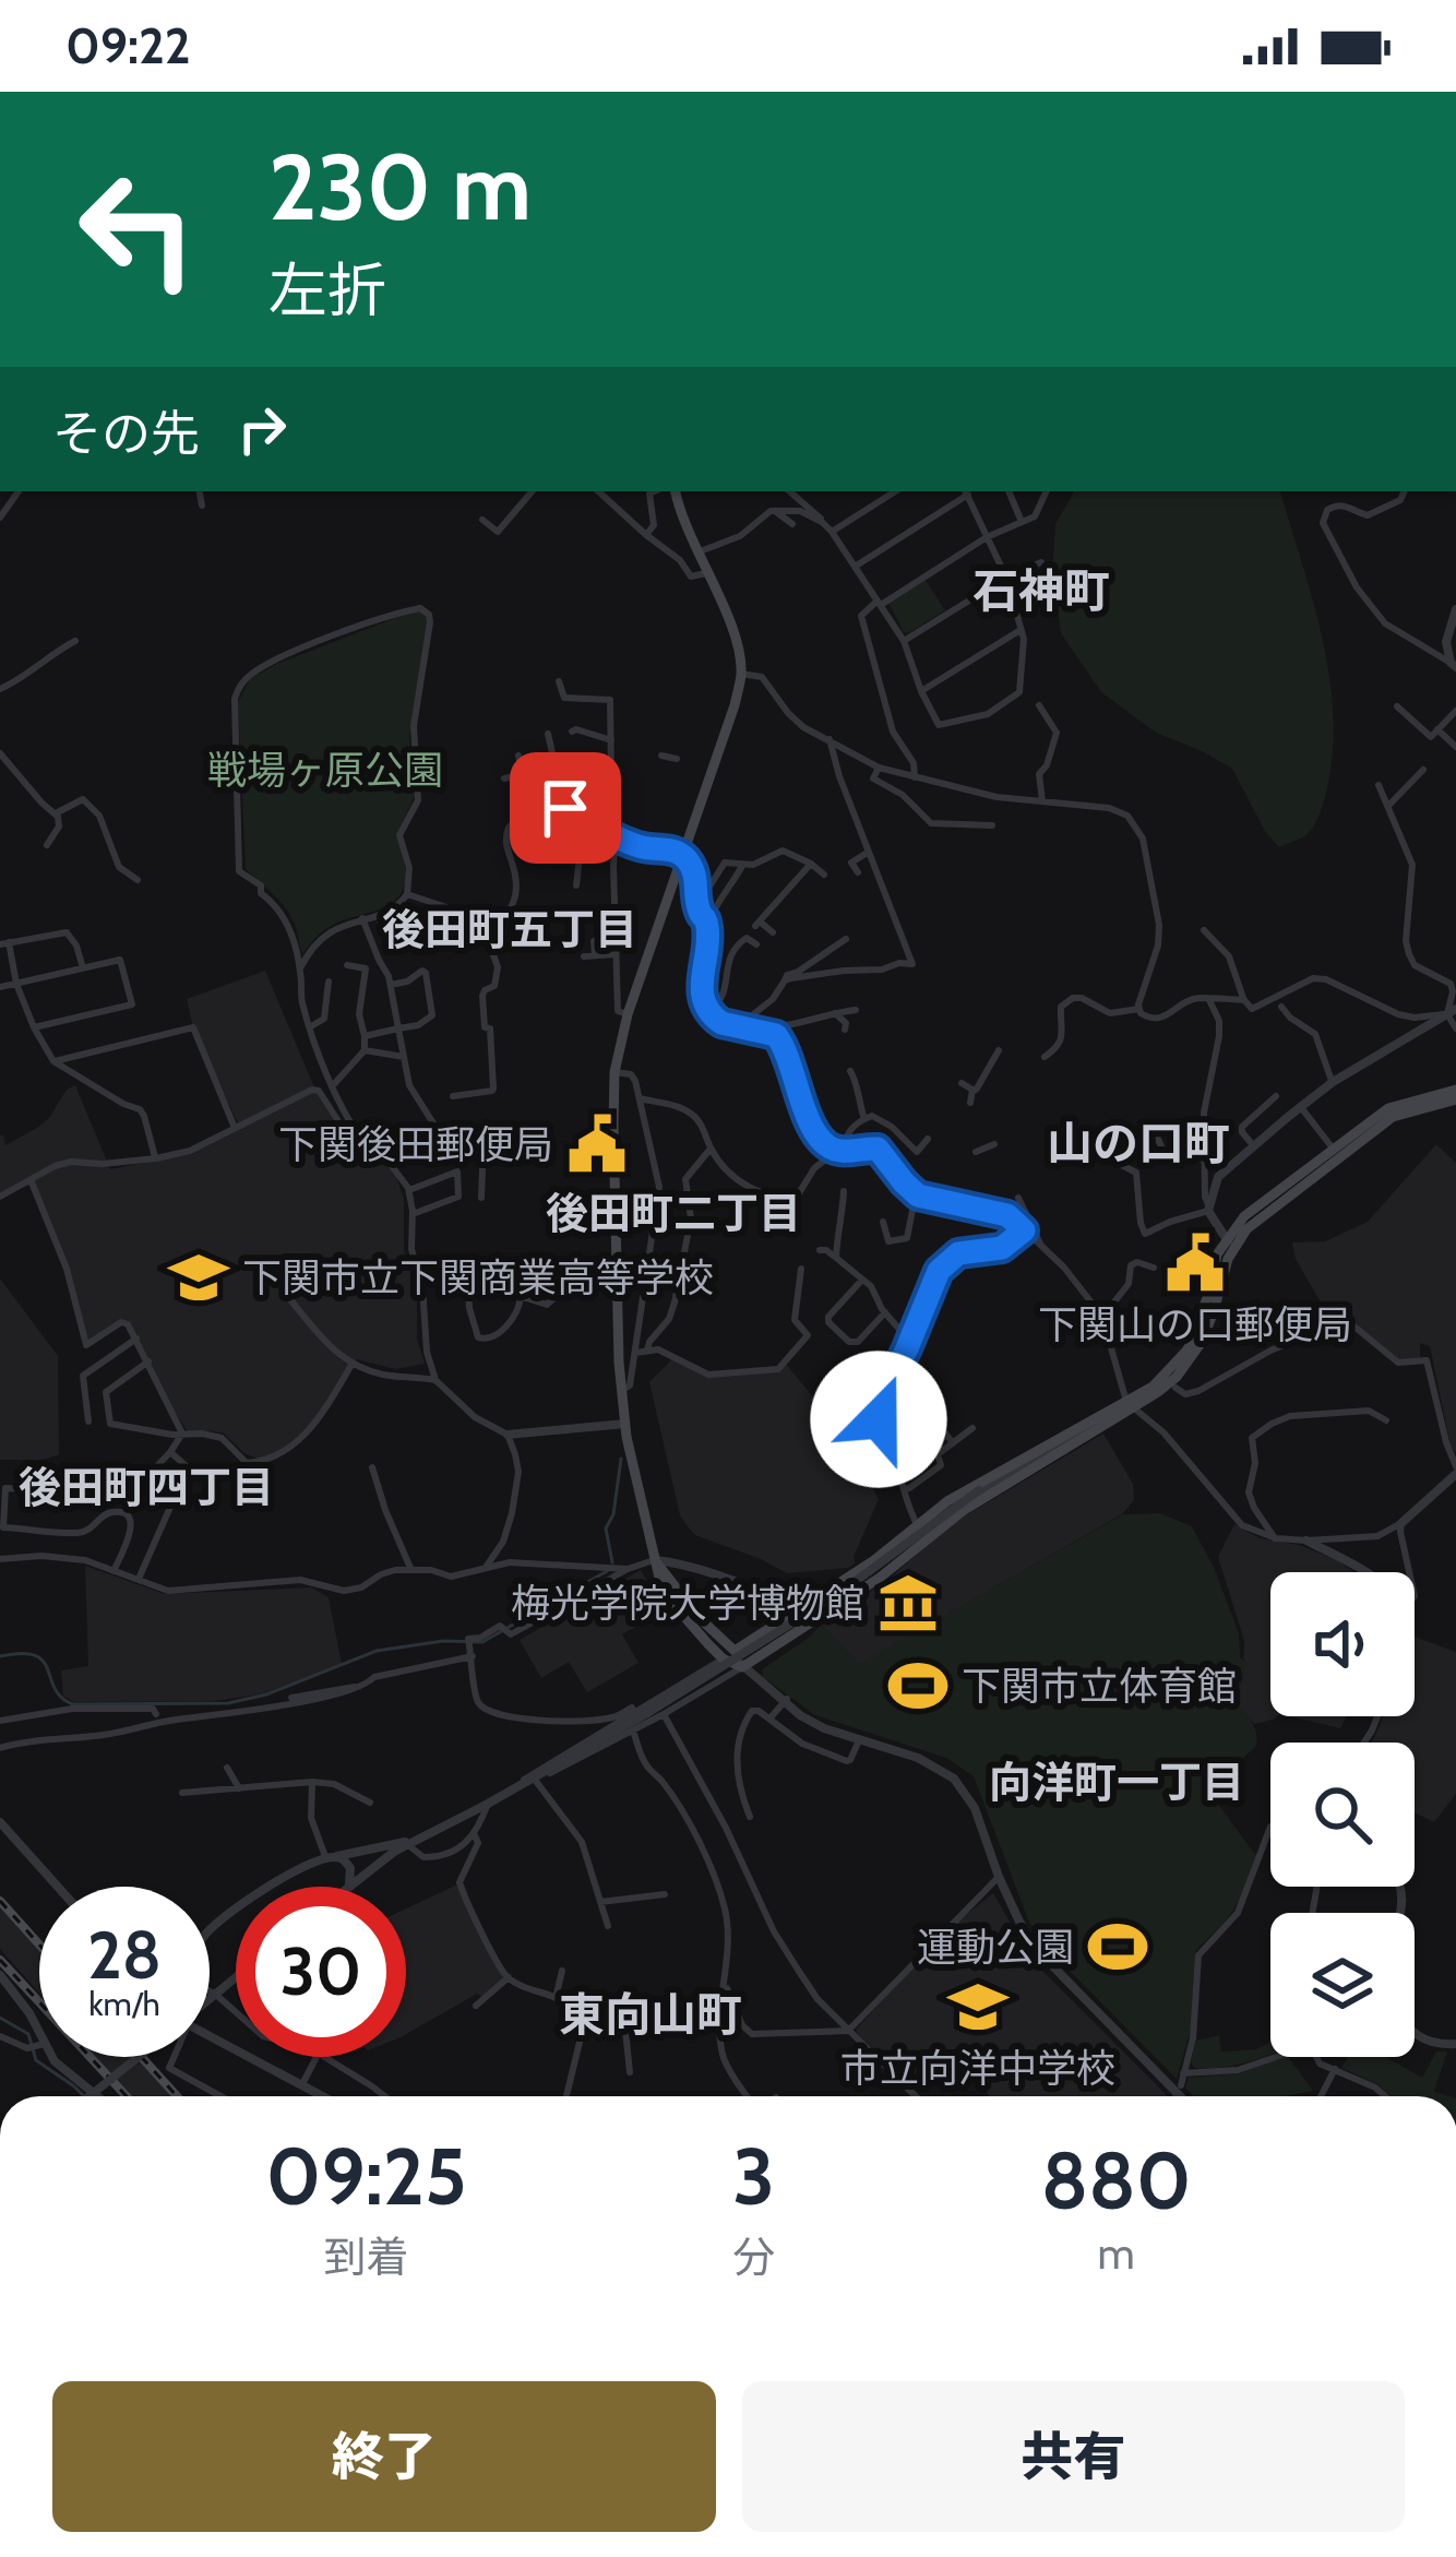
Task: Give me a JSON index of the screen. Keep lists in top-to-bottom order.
{
  "districts": [
    "石神町",
    "後田町五丁目",
    "山の口町",
    "後田町二丁目",
    "後田町四丁目",
    "向洋町一丁目",
    "東向山町"
  ],
  "parks": ["戦場ヶ原公園"],
  "places": {
    "public building": ["下関後田郵便局", "下関山の口郵便局"],
    "school or university": ["下関市立下関商業高等学校", "市立向洋中学校"],
    "museum": ["梅光学院大学博物館"],
    "sports": ["下関市立体育館", "運動公園"]
  },
  "page": {
    "status": "09:22",
    "turn": ["230 m", "左折"],
    "then": "その先",
    "speed": "28 km/h",
    "limit": "30",
    "eta": [
      "09:25",
      "到着",
      "3",
      "分",
      "880",
      "m"
    ],
    "buttons": ["終了", "共有"]
  }
}
